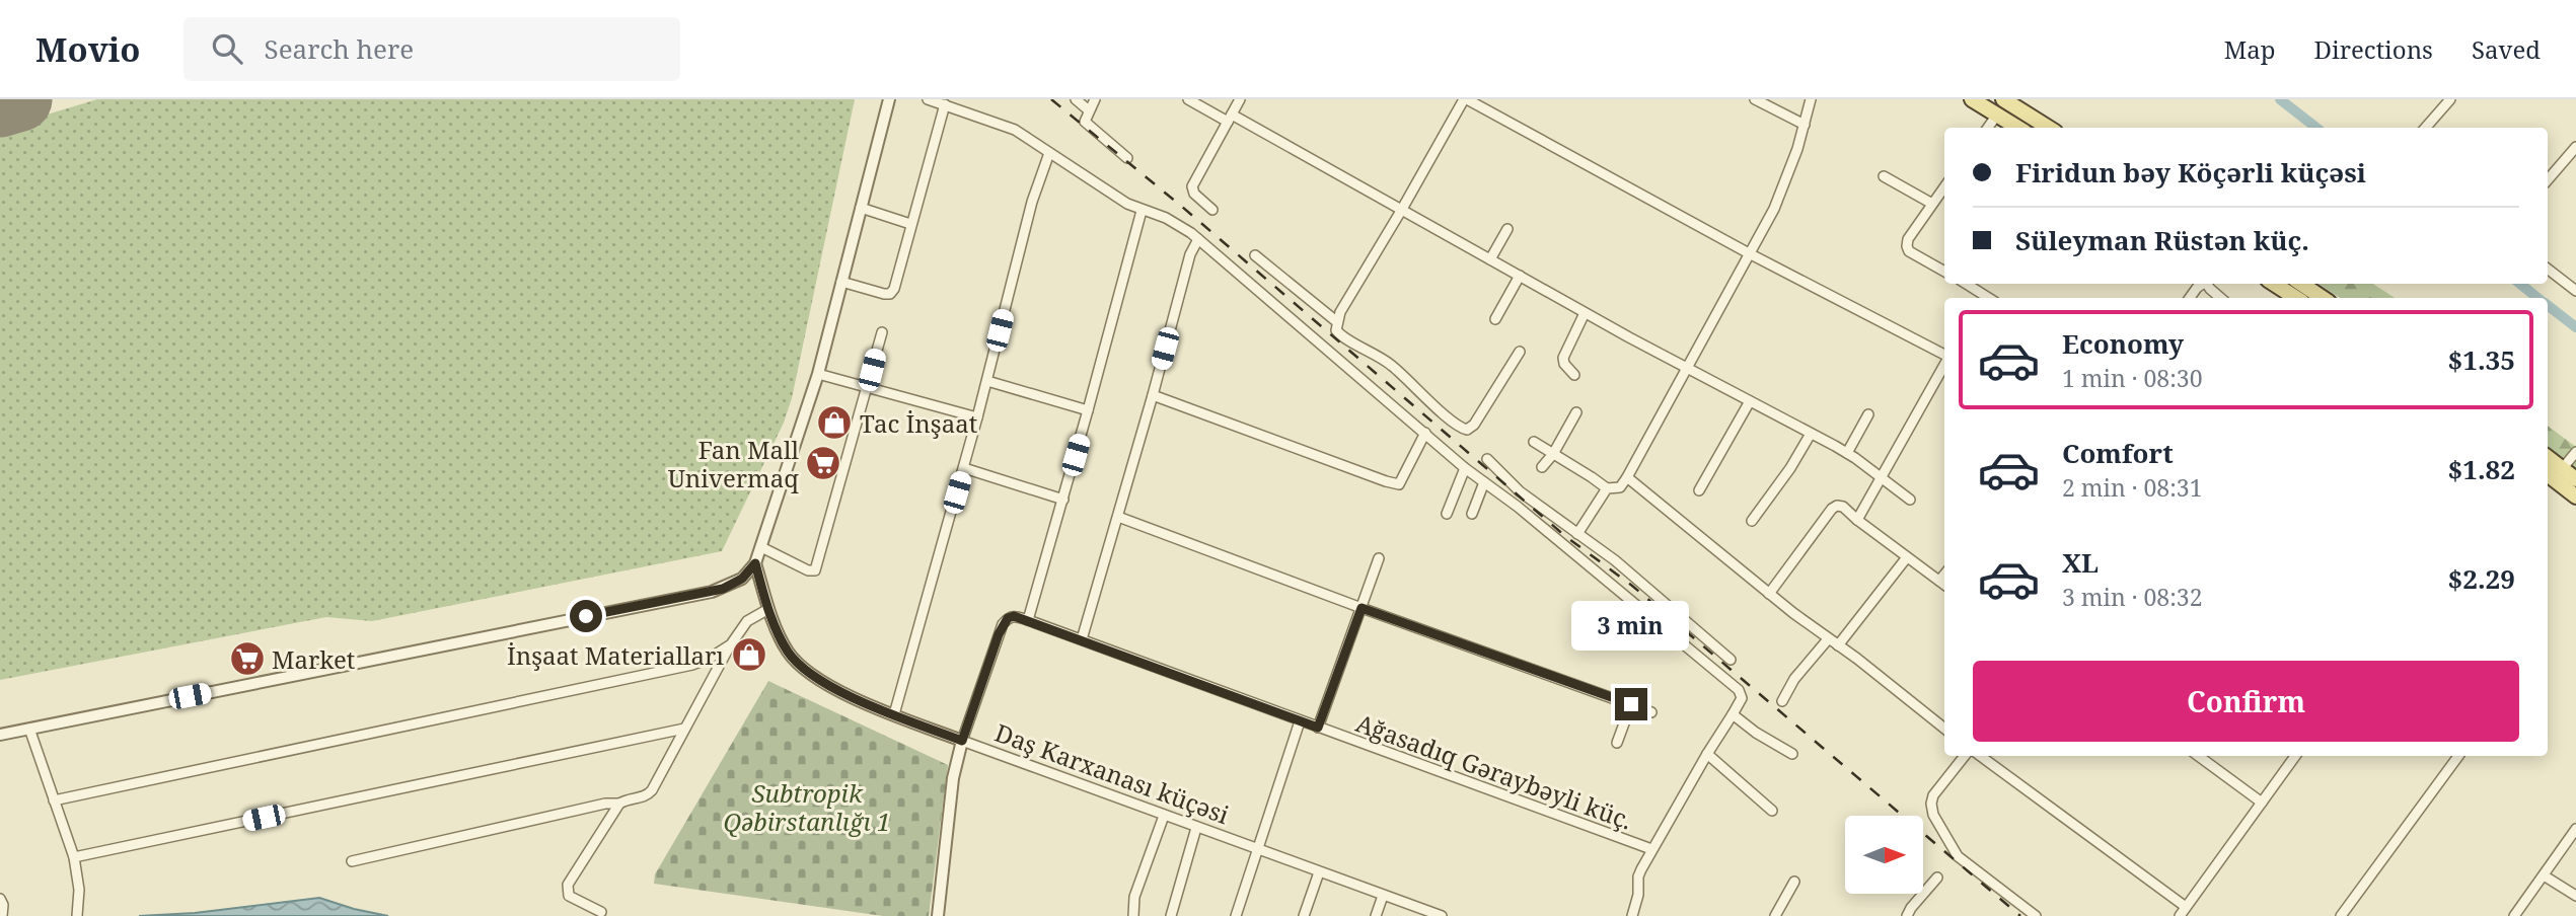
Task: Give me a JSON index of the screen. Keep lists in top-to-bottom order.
{
  "streets": {
    "street": ["Ağasadıq Gəraybəyli küç.", "Daş Karxanası küçəsi"]
  },
  "parks": ["Subtropik Qəbirstanlığı 1"],
  "places": {
    "shop": ["Tac İnşaat", "İnşaat Materialları"],
    "supermarket": ["Fan Mall Univermaq", "Market"]
  },
  "north": "right",
  "page": {
    "header": "Movio",
    "search": "Search here",
    "nav": ["Map", "Directions", "Saved"],
    "banner": ["Firidun bəy Köçərli küçəsi", "Süleyman Rüstən küç."],
    "list": [
      {
        "name": "Economy",
        "note": "1 min · 08:30",
        "value": "$1.35"
      },
      {
        "name": "Comfort",
        "note": "2 min · 08:31",
        "value": "$1.82"
      },
      {
        "name": "XL",
        "note": "3 min · 08:32",
        "value": "$2.29"
      }
    ],
    "bubble": "3 min",
    "buttons": "Confirm"
  }
}
